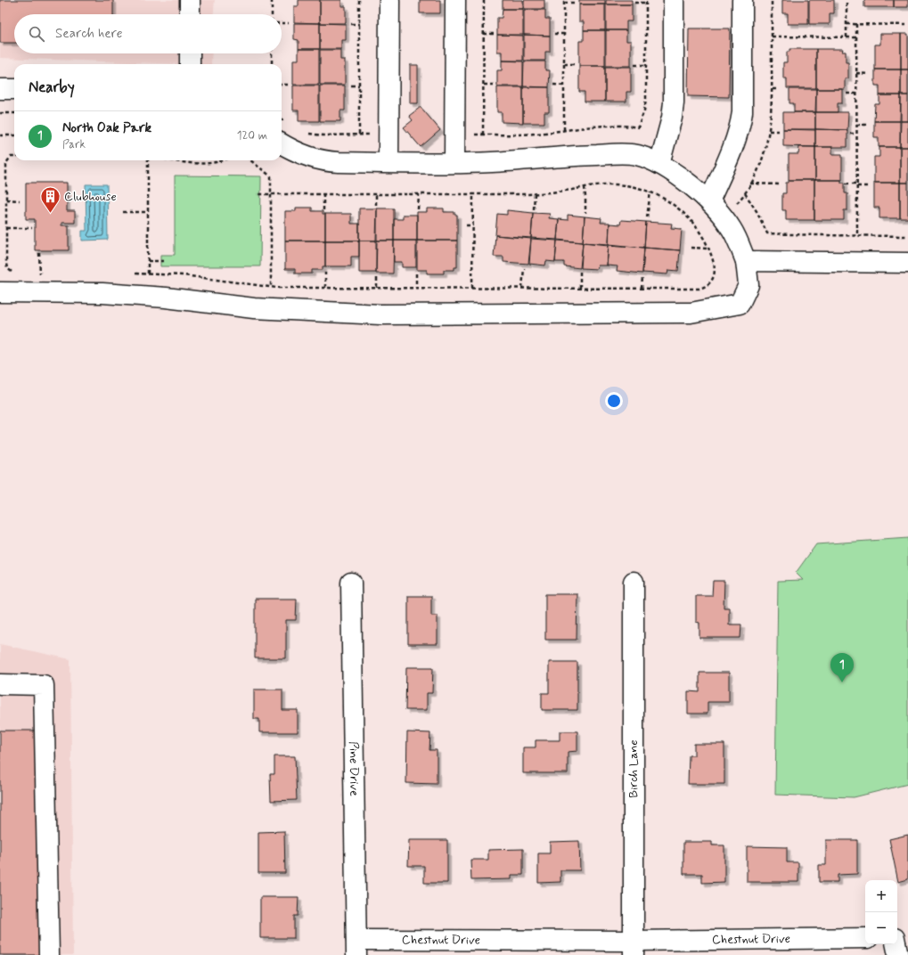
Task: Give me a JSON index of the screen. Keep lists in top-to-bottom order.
{
  "streets": {
    "street": ["Pine Drive", "Birch Lane", "Chestnut Drive"]
  },
  "crossings": [
    ["Pine Drive", "Chestnut Drive"],
    ["Birch Lane", "Chestnut Drive"]
  ],
  "places": {
    "building": ["Clubhouse"]
  },
  "page": {
    "search": "Search here",
    "heading": "Nearby",
    "list": [
      {
        "mark": "1",
        "name": "North Oak Park",
        "note": "Park",
        "value": "120 m"
      }
    ],
    "pins": "1",
    "map_buttons": ["+", "−"]
  }
}
